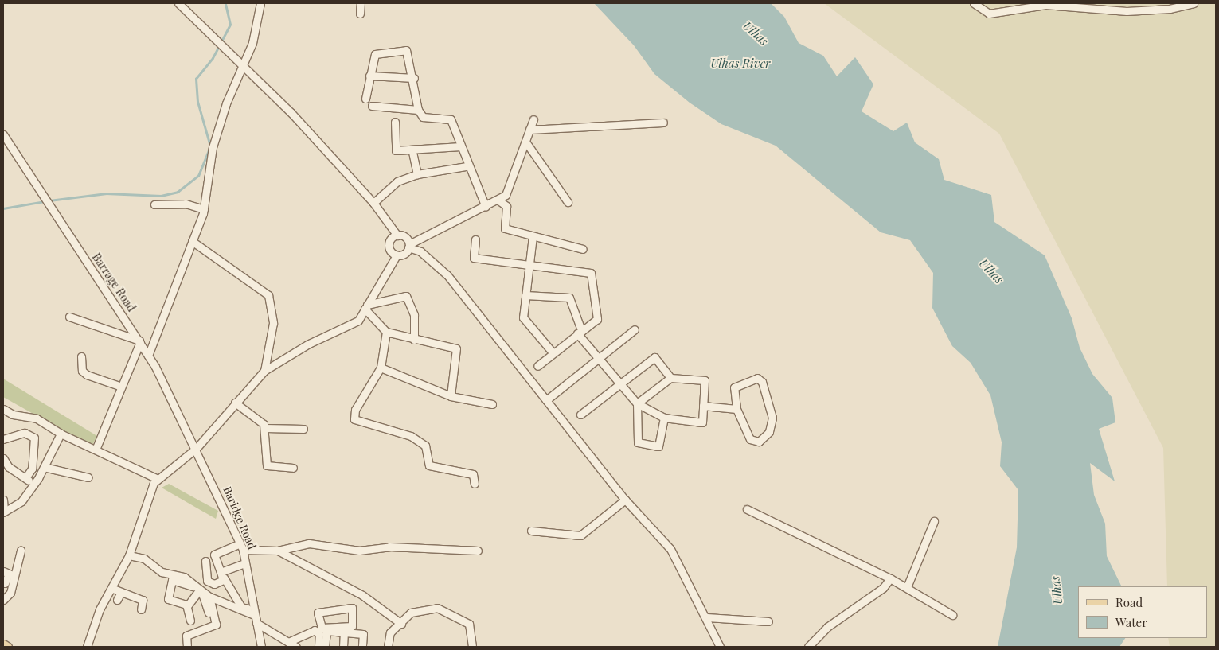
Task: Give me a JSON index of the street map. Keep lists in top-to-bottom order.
{
  "streets": {
    "street": ["Barrage Road", "Baridge Road"]
  },
  "crossings": [
    ["Barrage Road", "Baridge Road"]
  ],
  "water": ["Ulhas", "Ulhas River"],
  "legend": ["Road", "Water"]
}
